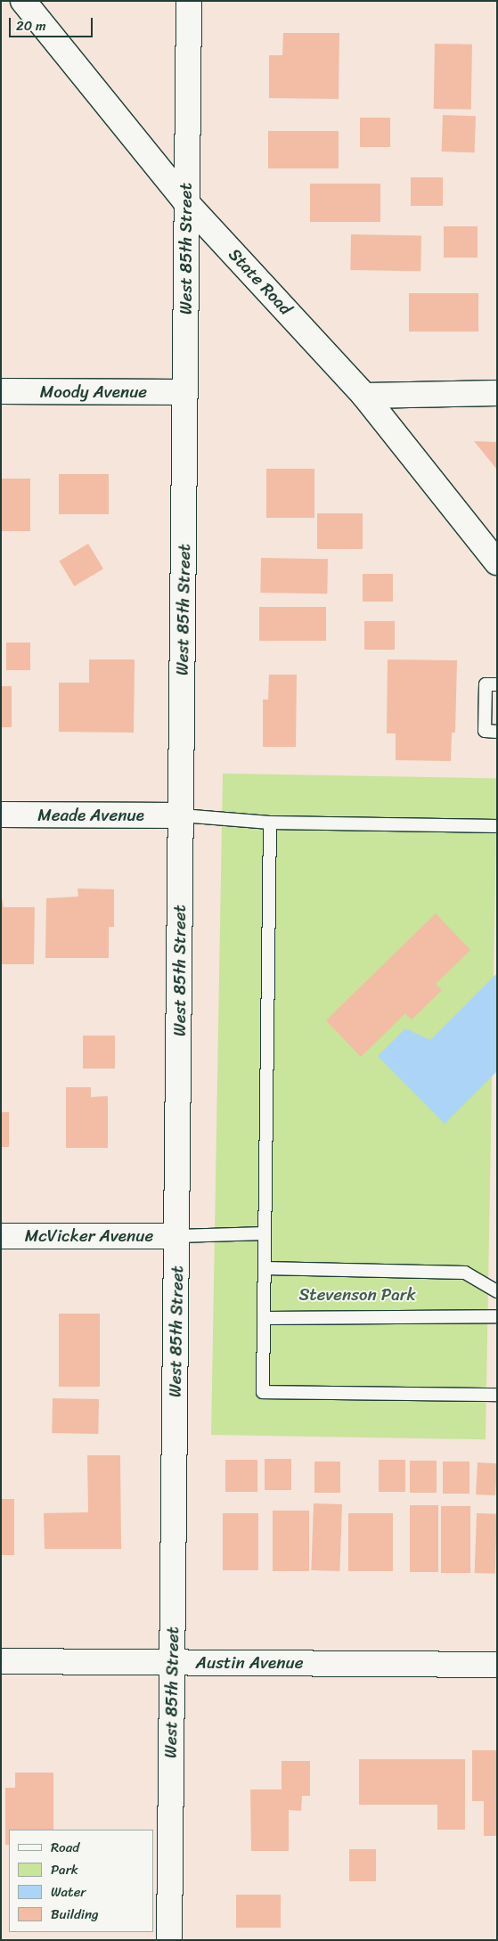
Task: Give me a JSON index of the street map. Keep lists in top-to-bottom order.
{
  "streets": {
    "street": [
      "West 85th Street",
      "State Road",
      "Moody Avenue",
      "Meade Avenue",
      "McVicker Avenue",
      "Austin Avenue"
    ]
  },
  "crossings": [
    ["West 85th Street", "State Road"],
    ["West 85th Street", "Moody Avenue"],
    ["West 85th Street", "Meade Avenue"],
    ["West 85th Street", "McVicker Avenue"],
    ["West 85th Street", "Austin Avenue"]
  ],
  "parks": ["Stevenson Park"],
  "legend": [
    "Road",
    "Park",
    "Water",
    "Building"
  ],
  "scale_bar": "20 m"
}
